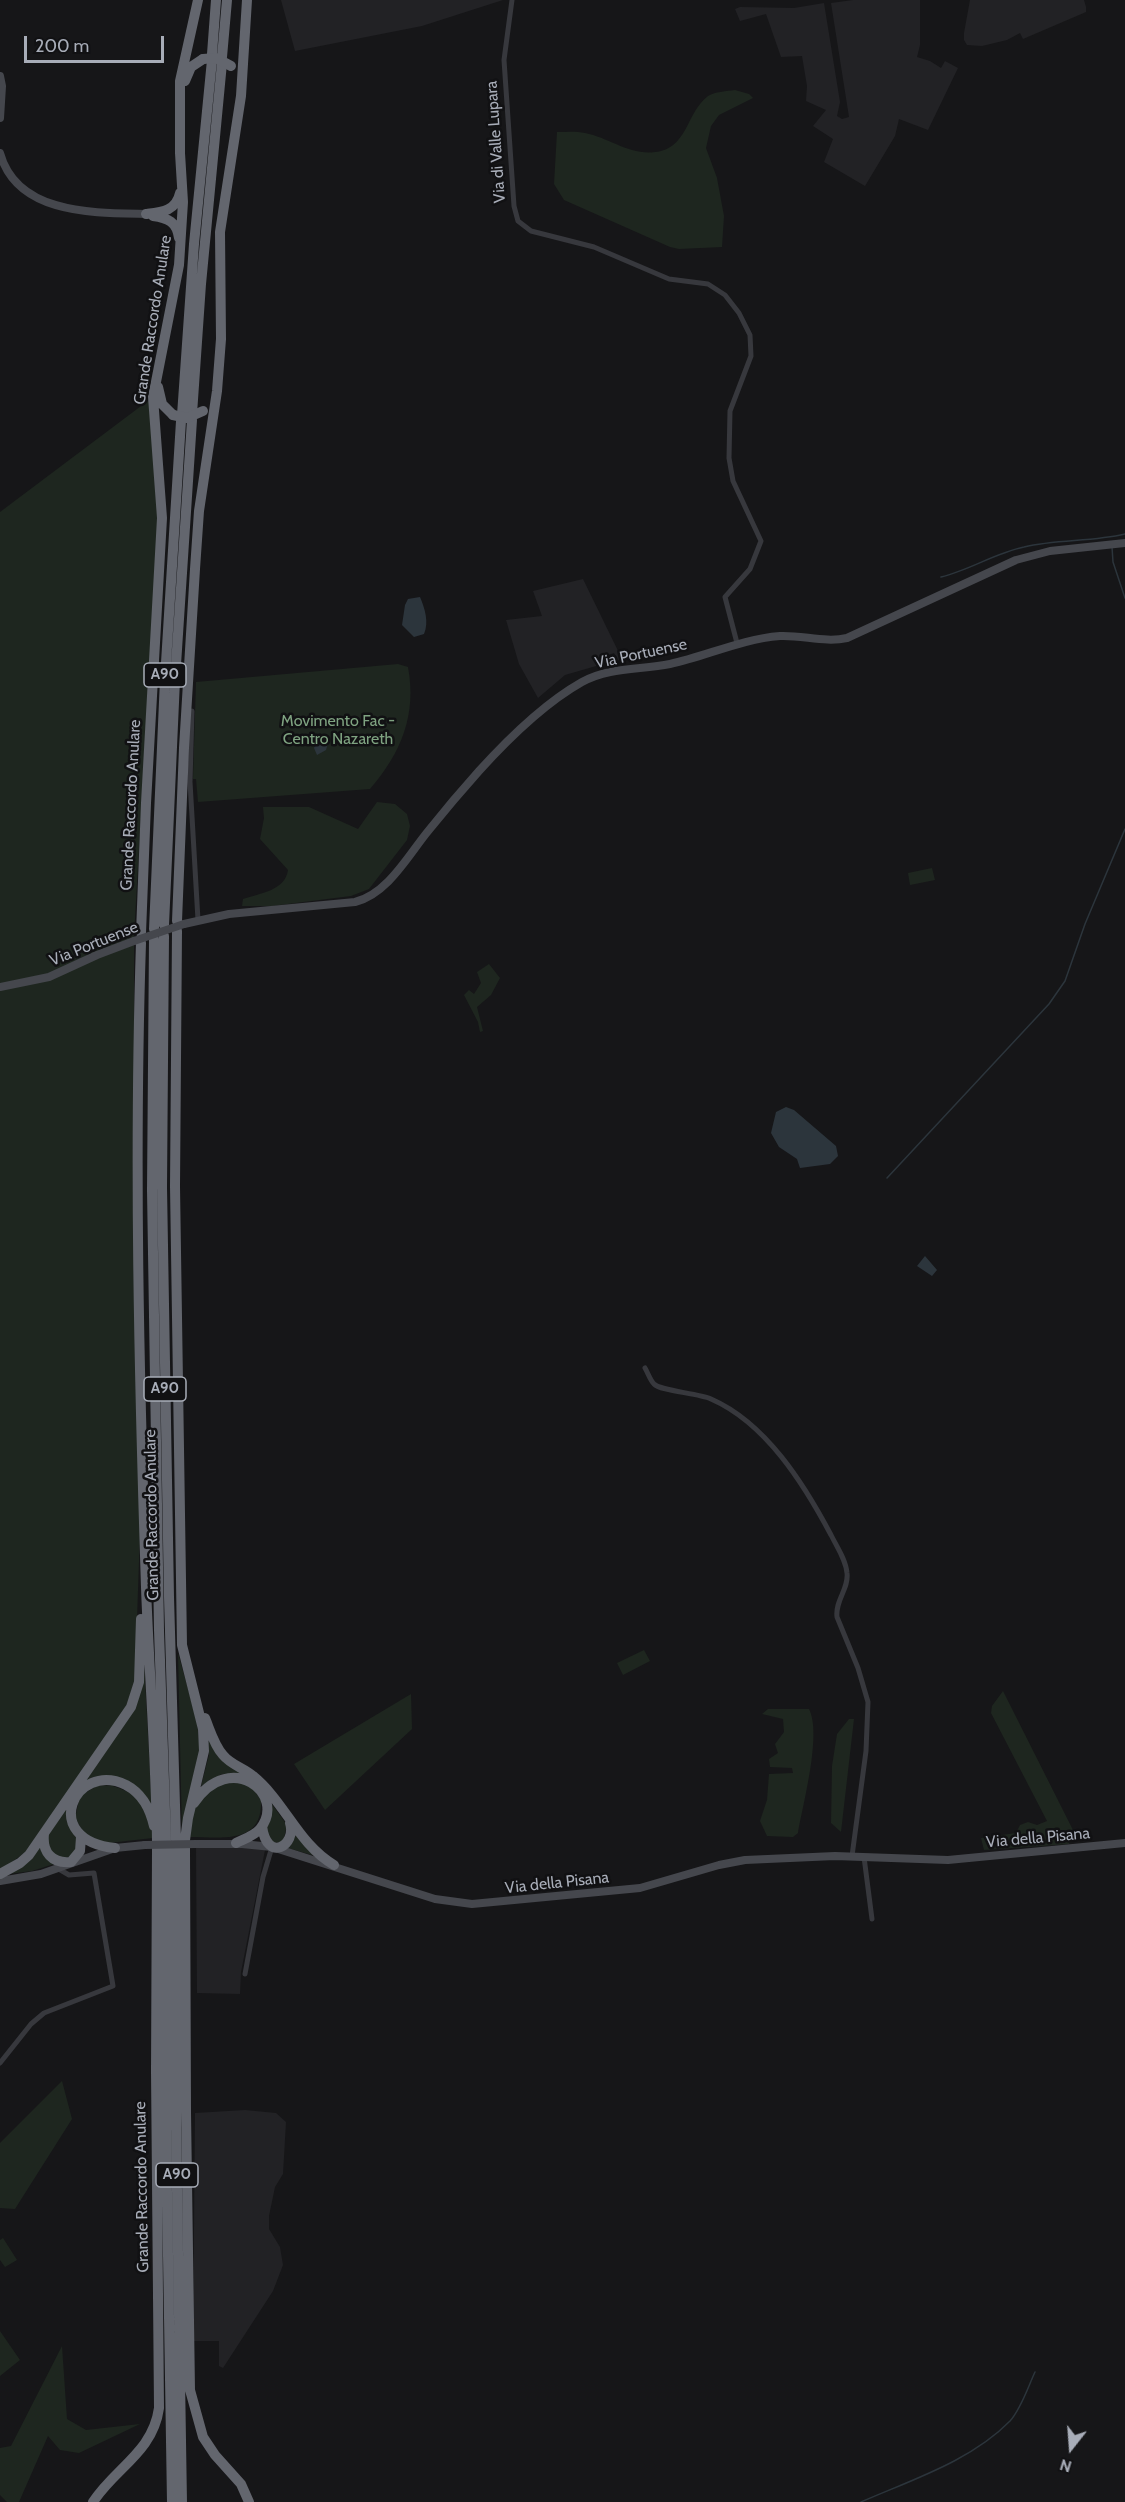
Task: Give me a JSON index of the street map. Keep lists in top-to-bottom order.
{
  "streets": {
    "highway": ["Grande Raccordo Anulare", "A90"],
    "main road": ["Via Portuense", "Via della Pisana"],
    "street": ["Via di Valle Lupara"]
  },
  "crossings": [
    ["Via di Valle Lupara", "Via Portuense"],
    ["Grande Raccordo Anulare", "Via Portuense"],
    ["Grande Raccordo Anulare", "Via della Pisana"]
  ],
  "parks": ["Movimento Fac - Centro Nazareth"],
  "scale_bar": "200 m",
  "north": "bottom"
}
